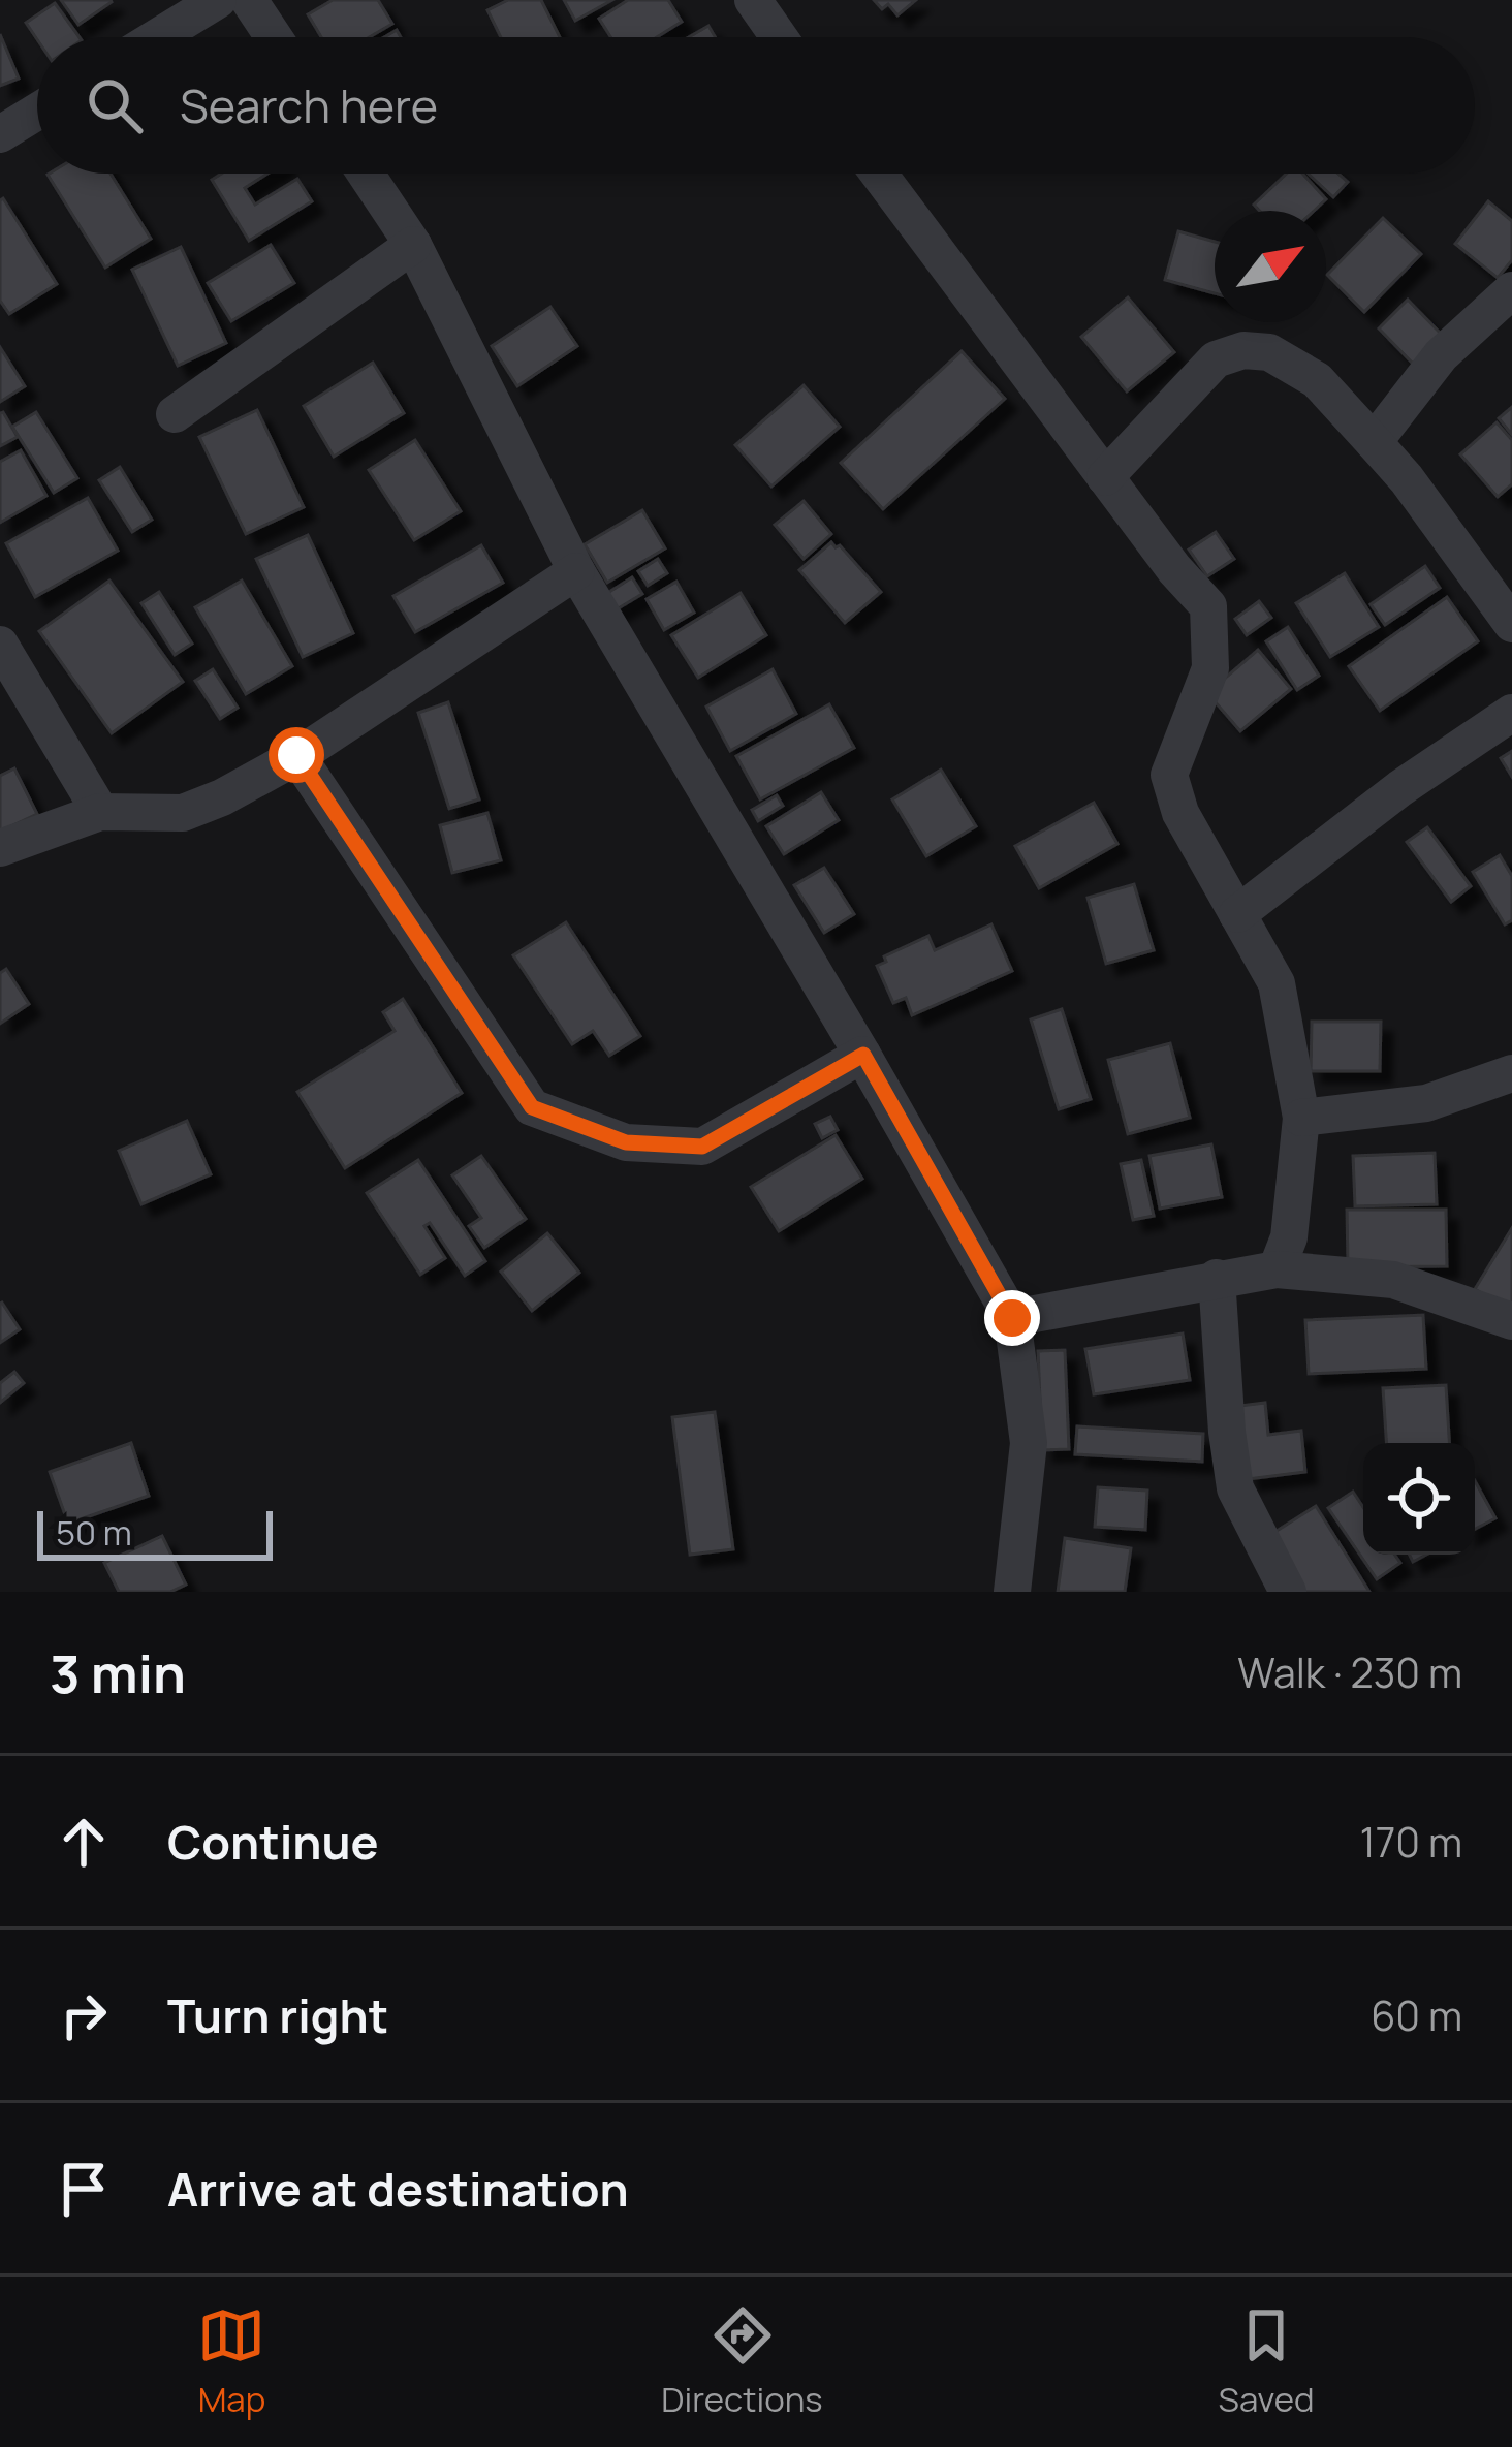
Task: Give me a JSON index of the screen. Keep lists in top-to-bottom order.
{
  "scale_bar": "50 m",
  "north": "top right",
  "page": {
    "search": "Search here",
    "scale": "50 m",
    "heading": ["3 min", "Walk · 230 m"],
    "list": [
      ["Continue", "170 m"],
      ["Turn right", "60 m"],
      "Arrive at destination"
    ],
    "nav": ["Map", "Directions", "Saved"]
  }
}
